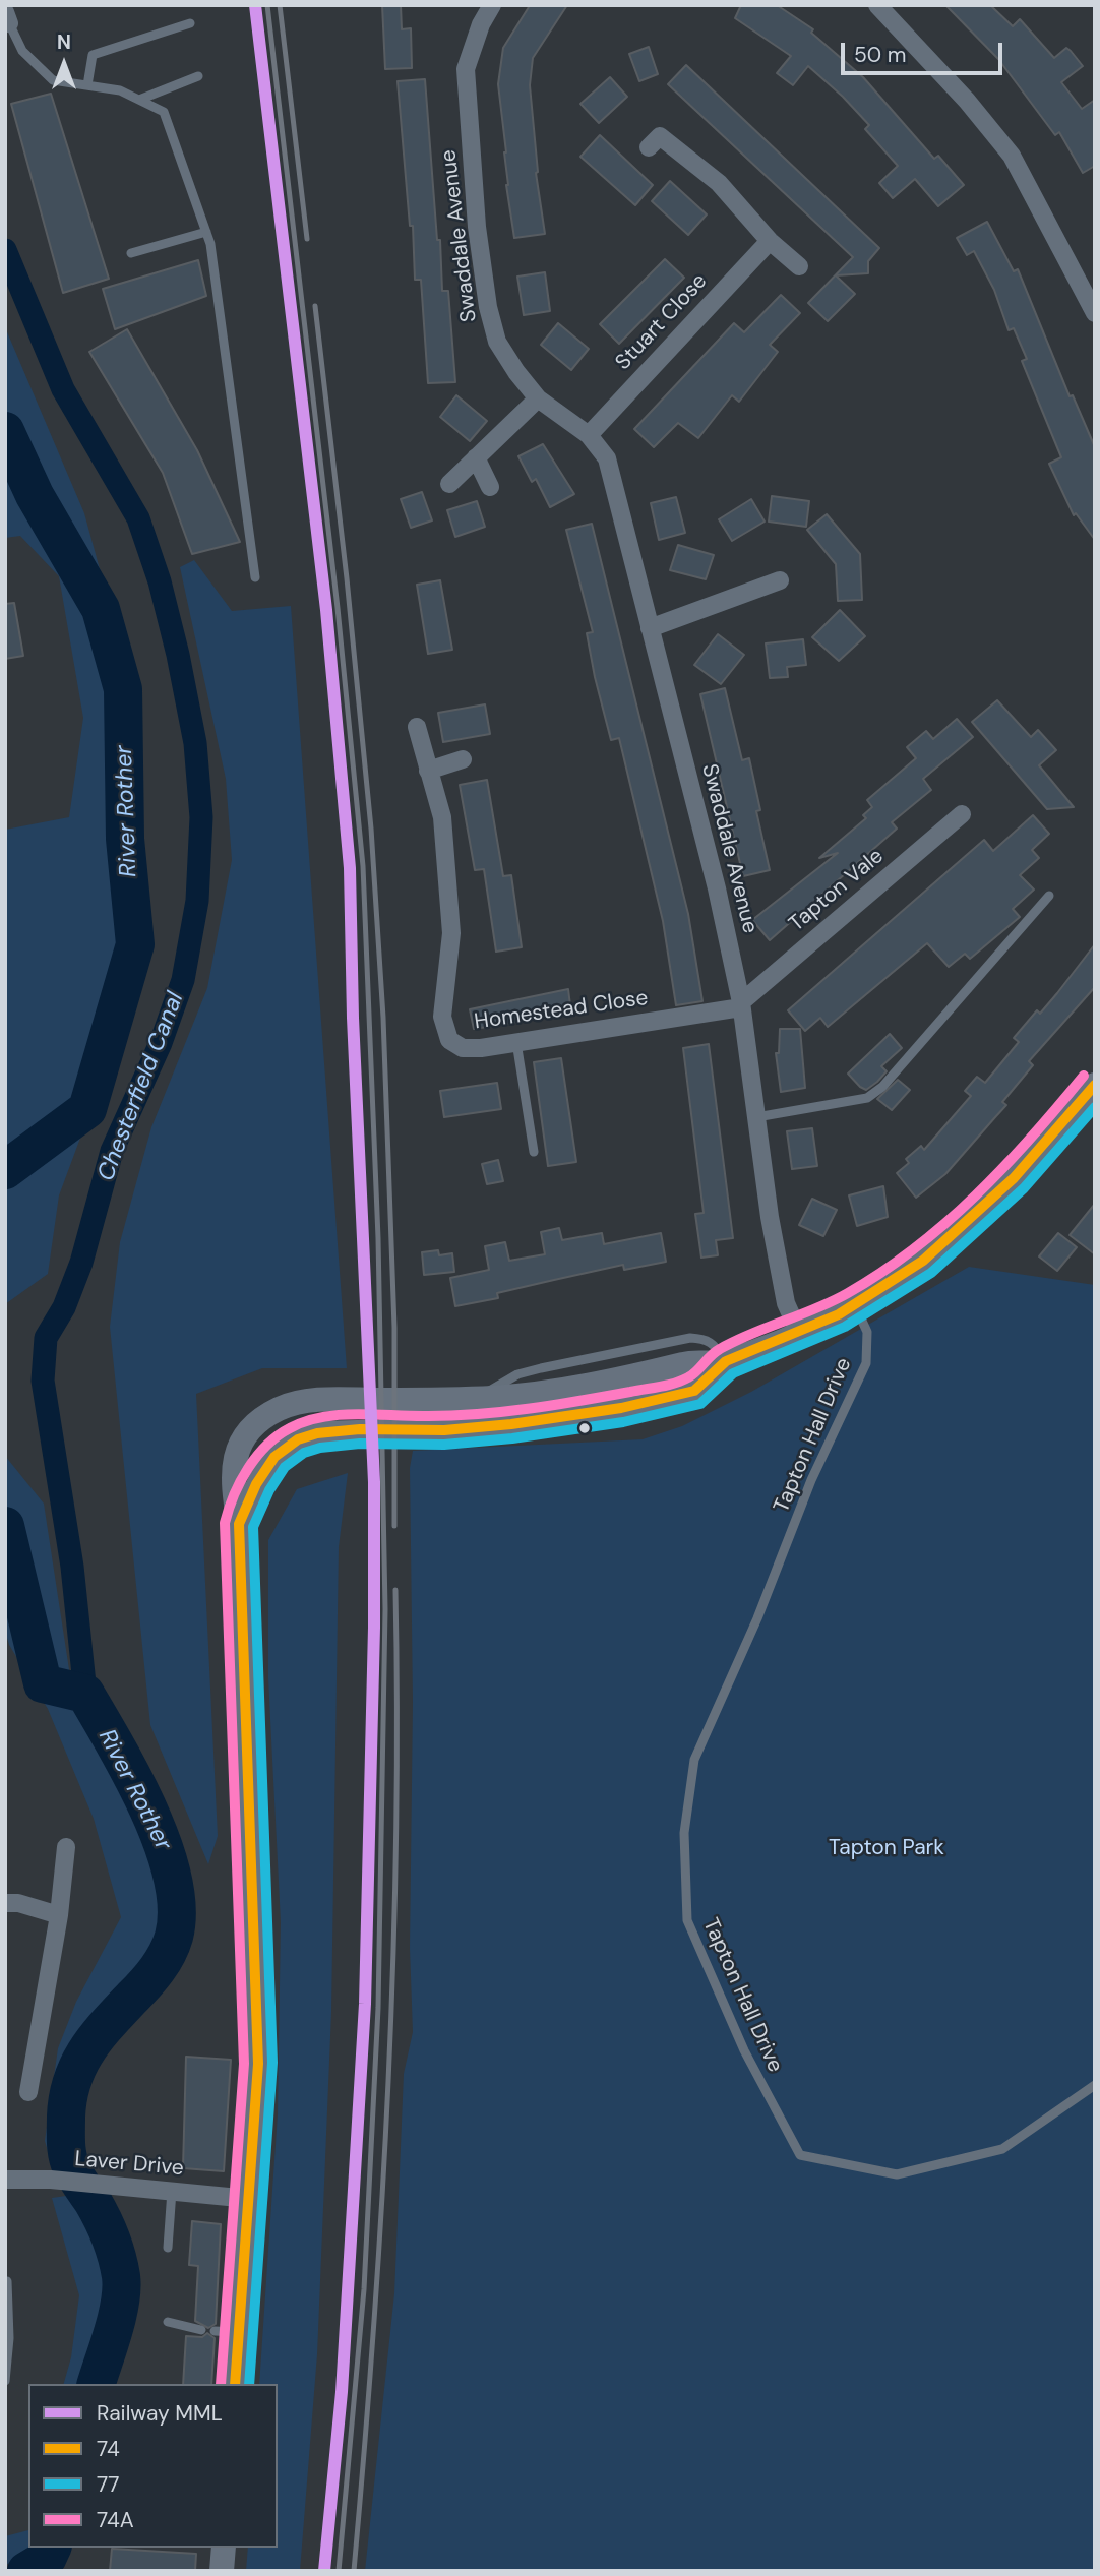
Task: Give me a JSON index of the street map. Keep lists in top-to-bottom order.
{
  "streets": {
    "street": [
      "Swaddale Avenue",
      "Stuart Close",
      "Tapton Vale",
      "Homestead Close",
      "Laver Drive"
    ],
    "lane": ["Tapton Hall Drive"]
  },
  "crossings": [
    ["Swaddale Avenue", "Stuart Close"],
    ["Swaddale Avenue", "Tapton Vale"],
    ["Swaddale Avenue", "Homestead Close"],
    ["Tapton Vale", "Homestead Close"]
  ],
  "water": ["River Rother", "Chesterfield Canal"],
  "parks": ["Tapton Park"],
  "lines": [
    "rail line MML",
    "transit line 74A",
    "transit line 74",
    "transit line 77"
  ],
  "legend": [
    "Railway MML",
    "74",
    "77",
    "74A"
  ],
  "scale_bar": "50 m",
  "north": "top"
}
